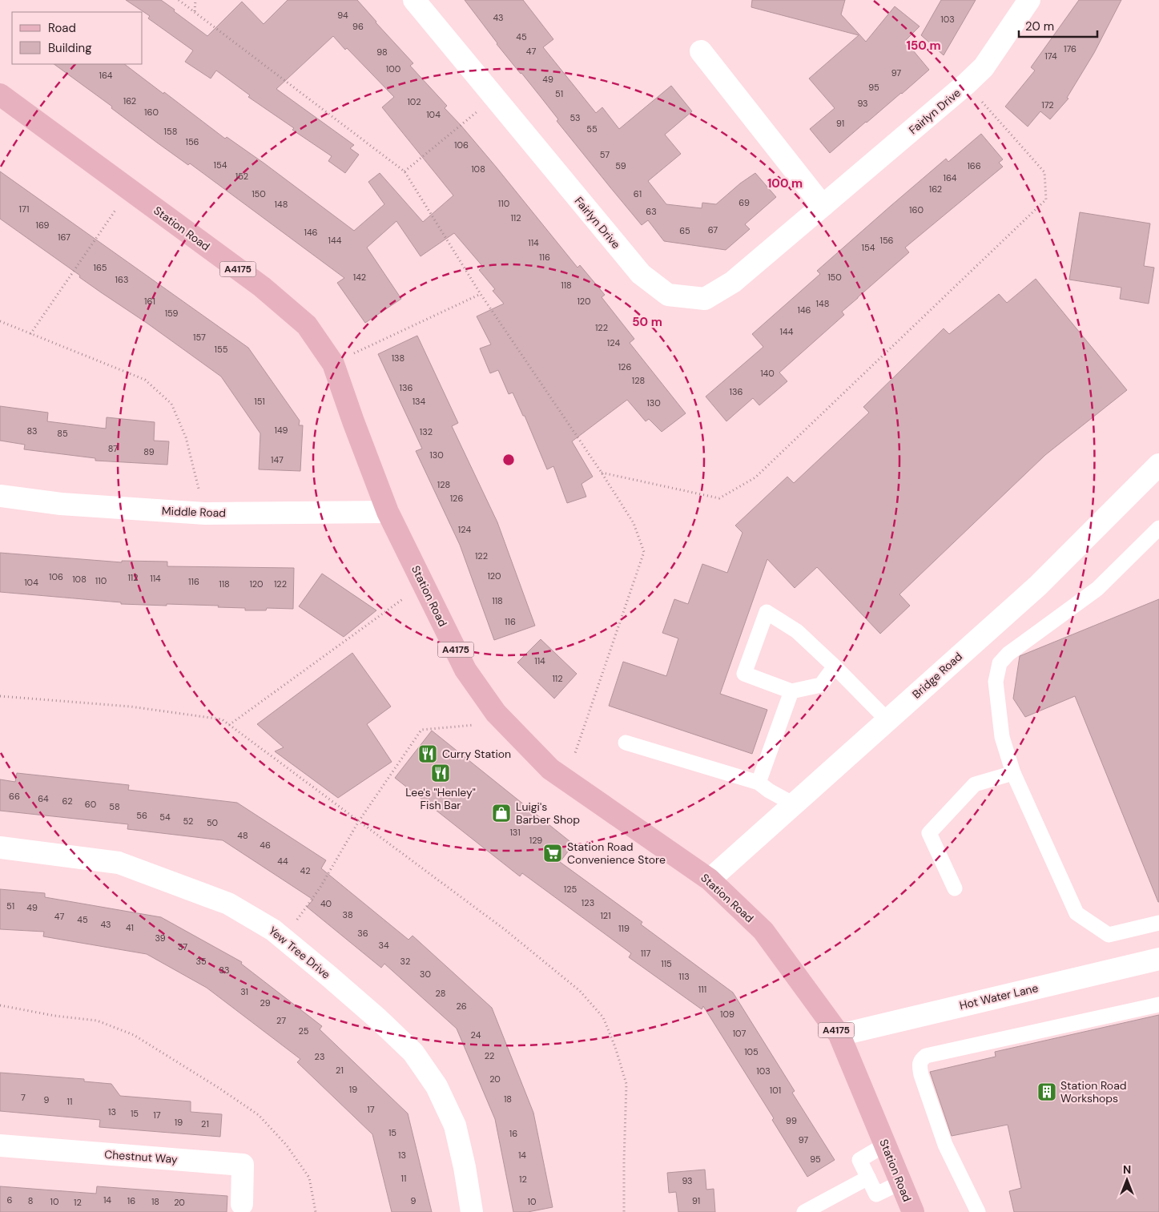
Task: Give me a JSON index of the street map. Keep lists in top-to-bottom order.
{
  "streets": {
    "main road": ["Station Road", "A4175"],
    "street": [
      "Fairlyn Drive",
      "Middle Road",
      "Bridge Road",
      "Yew Tree Drive",
      "Hot Water Lane",
      "Chestnut Way"
    ]
  },
  "crossings": [
    ["Station Road", "Middle Road"],
    ["Station Road", "Bridge Road"],
    ["Station Road", "Hot Water Lane"]
  ],
  "places": {
    "restaurant": ["Curry Station", "Lee's \"Henley\" Fish Bar"],
    "shop": ["Luigi's Barber Shop"],
    "supermarket": ["Station Road Convenience Store"],
    "building": ["Station Road Workshops"]
  },
  "house_numbers": [
    "94",
    "43",
    "103",
    "96",
    "45",
    "176",
    "47",
    "98",
    "174",
    "100",
    "97",
    "164",
    "49",
    "95",
    "51",
    "162",
    "102",
    "93",
    "172",
    "160",
    "104",
    "53",
    "91",
    "55",
    "158",
    "156",
    "106",
    "57",
    "154",
    "59",
    "166",
    "108",
    "152",
    "164",
    "162",
    "150",
    "61",
    "69",
    "110",
    "148",
    "171",
    "160",
    "63",
    "112",
    "169",
    "67",
    "65",
    "146",
    "167",
    "144",
    "156",
    "114",
    "154",
    "116",
    "165",
    "142",
    "150",
    "163",
    "118",
    "161",
    "120",
    "148",
    "146",
    "159",
    "122",
    "144",
    "157",
    "124",
    "155",
    "138",
    "126",
    "140",
    "128",
    "136",
    "136",
    "151",
    "134",
    "130",
    "149",
    "83",
    "132",
    "85",
    "87",
    "89",
    "130",
    "147",
    "128",
    "126",
    "124",
    "122",
    "120",
    "106",
    "112",
    "114",
    "108",
    "110",
    "116",
    "104",
    "118",
    "120",
    "122",
    "118",
    "116",
    "114",
    "112",
    "66",
    "64",
    "62",
    "60",
    "58",
    "56",
    "54",
    "52",
    "50",
    "131",
    "48",
    "129",
    "46",
    "44",
    "42",
    "125",
    "123",
    "40",
    "51",
    "49",
    "38",
    "121",
    "47",
    "45",
    "43",
    "41",
    "119",
    "36",
    "39",
    "34",
    "37",
    "117",
    "35",
    "32",
    "115",
    "33",
    "30",
    "113",
    "111",
    "31",
    "28",
    "29",
    "26",
    "109",
    "27",
    "25",
    "107",
    "24",
    "105",
    "22",
    "23",
    "21",
    "103",
    "20",
    "19",
    "101",
    "7",
    "18",
    "9",
    "11",
    "17",
    "13",
    "15",
    "17",
    "99",
    "19",
    "21",
    "15",
    "16",
    "97",
    "13",
    "14",
    "95",
    "11",
    "12",
    "93",
    "6",
    "14",
    "8",
    "16",
    "9",
    "91",
    "10",
    "18",
    "10",
    "12",
    "20"
  ],
  "legend": ["Road", "Building"],
  "scale_bar": "20 m",
  "north": "top",
  "rings": ["150 m", "100 m", "50 m"]
}
